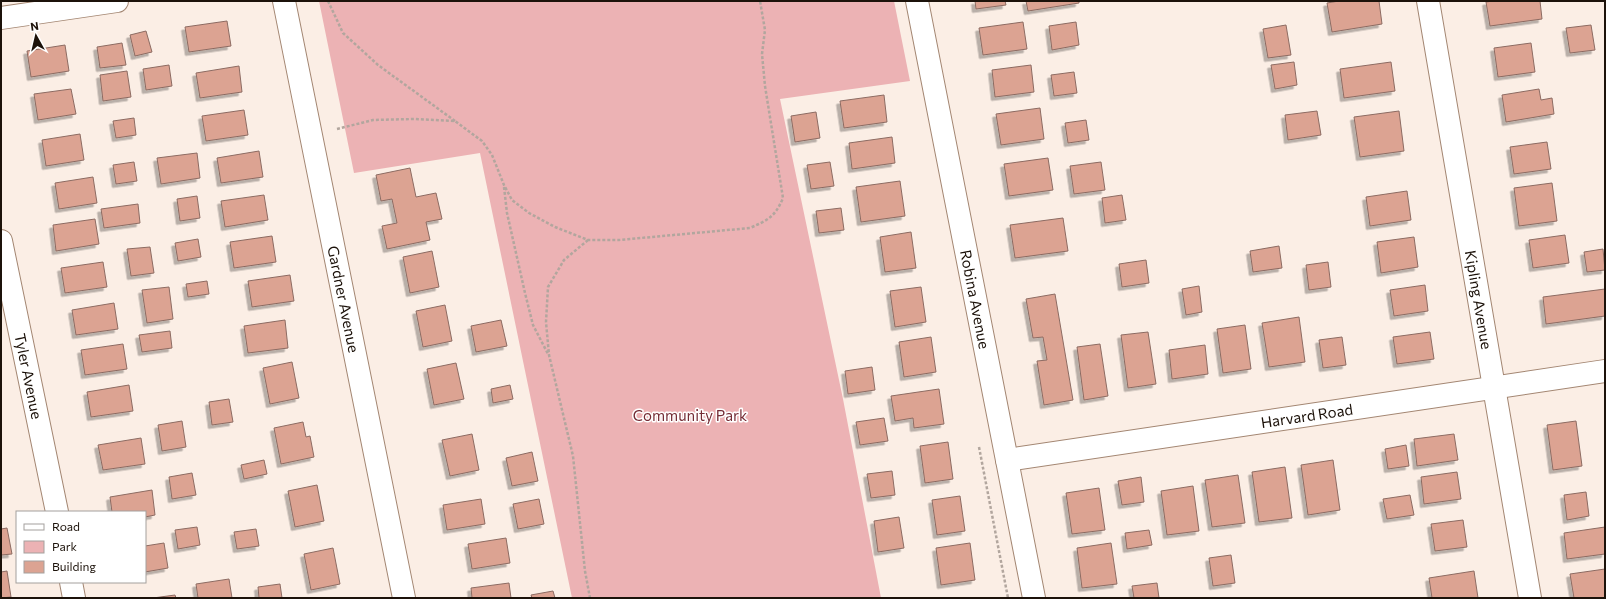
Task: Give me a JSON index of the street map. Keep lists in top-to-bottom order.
{
  "streets": {
    "street": [
      "Robina Avenue",
      "Gardner Avenue",
      "Kipling Avenue",
      "Tyler Avenue",
      "Harvard Road"
    ]
  },
  "crossings": [
    ["Robina Avenue", "Harvard Road"],
    ["Kipling Avenue", "Harvard Road"]
  ],
  "parks": ["Community Park"],
  "legend": ["Road", "Park", "Building"],
  "north": "top"
}
